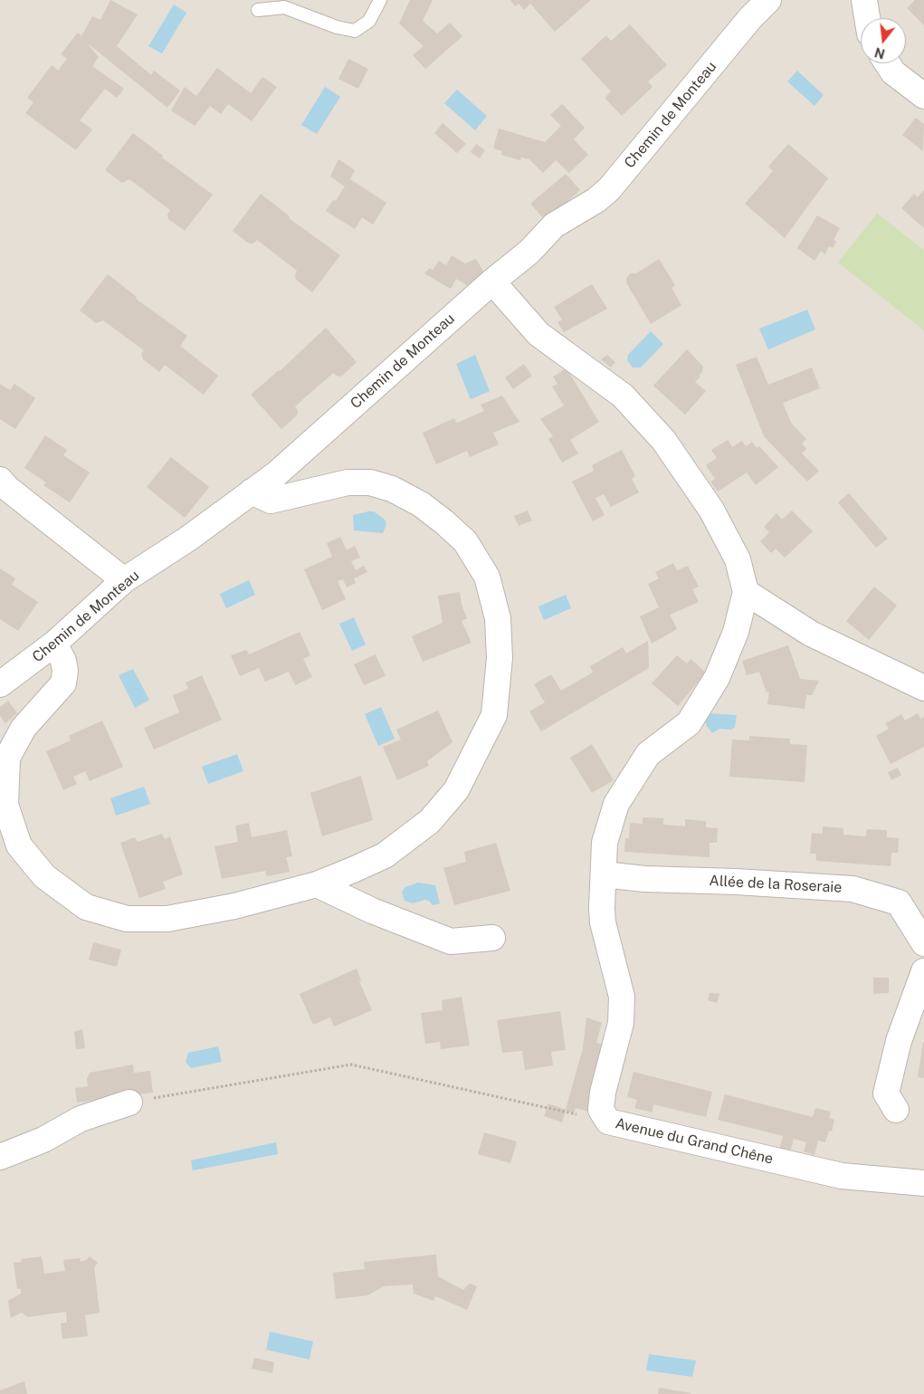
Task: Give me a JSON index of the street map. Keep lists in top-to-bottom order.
{
  "streets": {
    "street": ["Chemin de Monteau", "Allée de la Roseraie", "Avenue du Grand Chêne"]
  },
  "crossings": [
    ["Allée de la Roseraie", "Avenue du Grand Chêne"]
  ],
  "north": "bottom"
}
